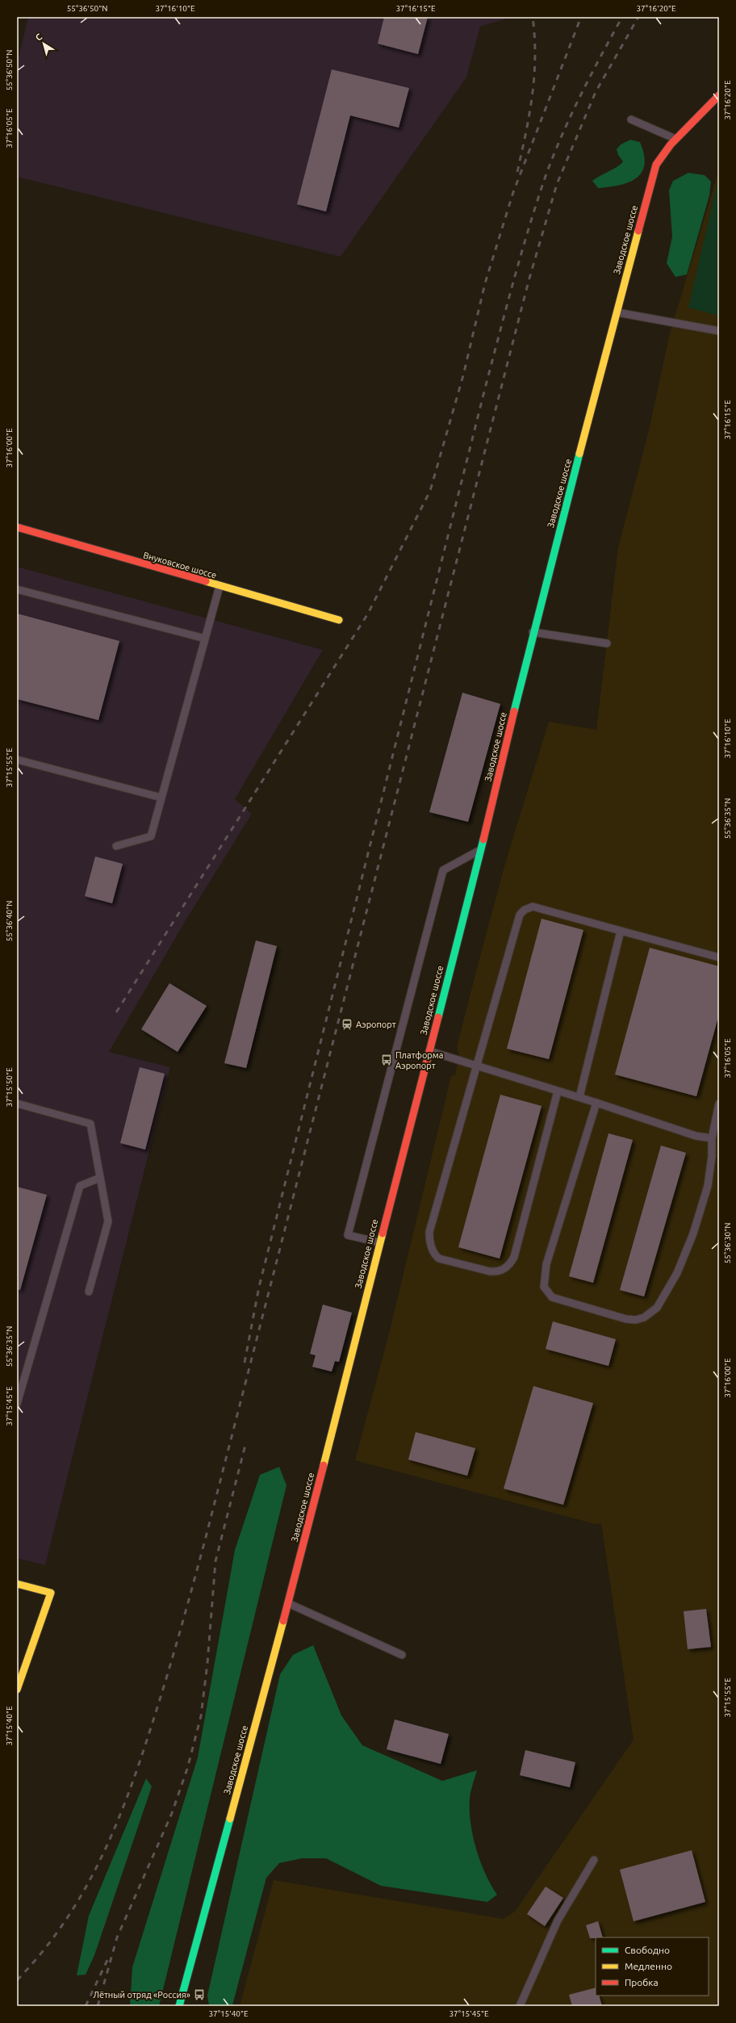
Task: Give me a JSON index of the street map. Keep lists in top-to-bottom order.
{
  "streets": {
    "street": ["Заводское шоссе", "Внуковское шоссе"]
  },
  "places": {
    "station": ["Аэропорт"],
    "bus stop": ["Платформа Аэропорт", "Лётный отряд «Россия»"]
  },
  "legend": ["Свободно", "Медленно", "Пробка"],
  "north": "top left",
  "coordinates": [
    "55°36'50\"N",
    "37°16'10\"E",
    "37°16'15\"E",
    "37°16'20\"E",
    "37°16'05\"E",
    "37°16'00\"E",
    "37°15'55\"E",
    "55°36'35\"N",
    "55°36'40\"N",
    "37°15'50\"E",
    "55°36'30\"N",
    "37°15'45\"E",
    "37°15'40\"E"
  ]
}
